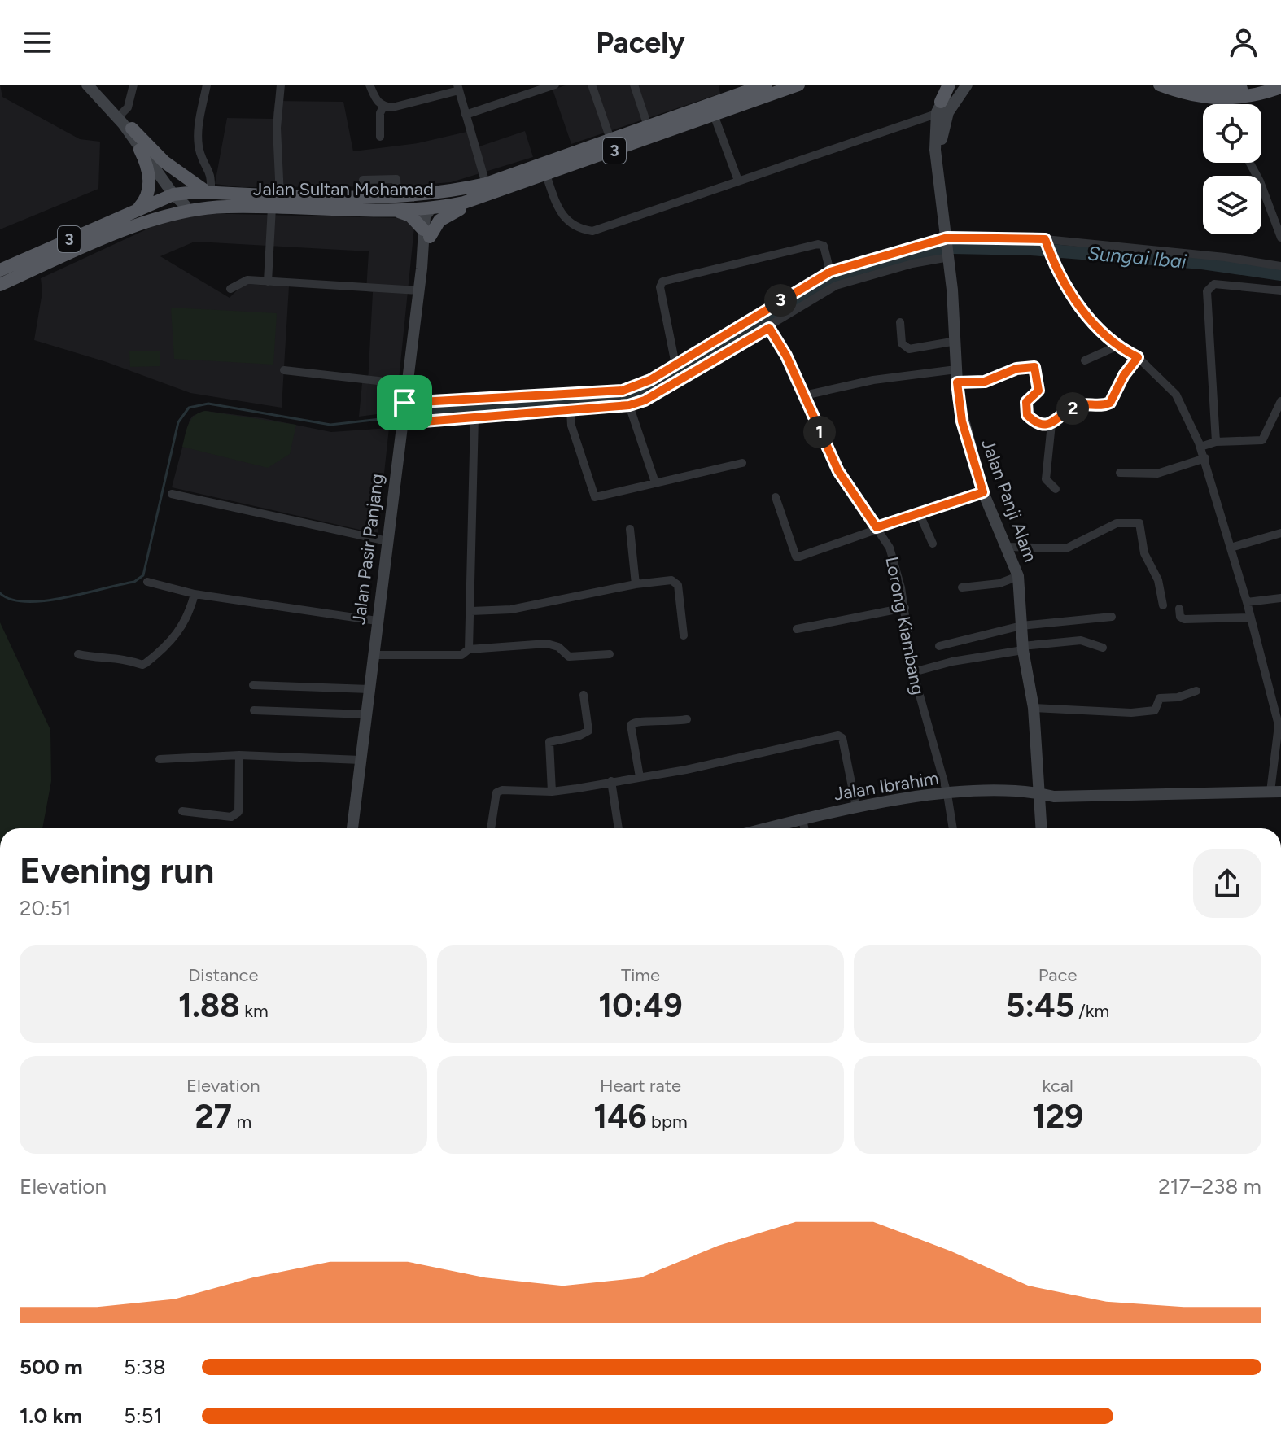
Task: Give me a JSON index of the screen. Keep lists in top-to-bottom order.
{
  "streets": {
    "highway": ["3", "Jalan Sultan Mohamad"],
    "main road": ["Jalan Panji Alam", "Jalan Pasir Panjang", "Jalan Ibrahim"],
    "street": ["Lorong Kiambang"]
  },
  "crossings": [
    ["3", "Jalan Sultan Mohamad"],
    ["Jalan Sultan Mohamad", "Jalan Pasir Panjang"],
    ["Jalan Panji Alam", "Jalan Ibrahim"],
    ["Lorong Kiambang", "Jalan Ibrahim"]
  ],
  "water": ["Sungai Ibai"],
  "page": {
    "header": "Pacely",
    "pins": ["3", "2", "1"],
    "heading": ["Evening run", "20:51"],
    "stats": [
      ["Distance", "1.88 km"],
      ["Time", "10:49"],
      ["Pace", "5:45 /km"],
      ["Elevation", "27 m"],
      ["Heart rate", "146 bpm"],
      ["kcal", "129"]
    ],
    "chart": ["Elevation", "217–238 m"],
    "list": [
      {
        "name": "500 m",
        "note": "5:38"
      },
      {
        "name": "1.0 km",
        "note": "5:51"
      }
    ]
  }
}
